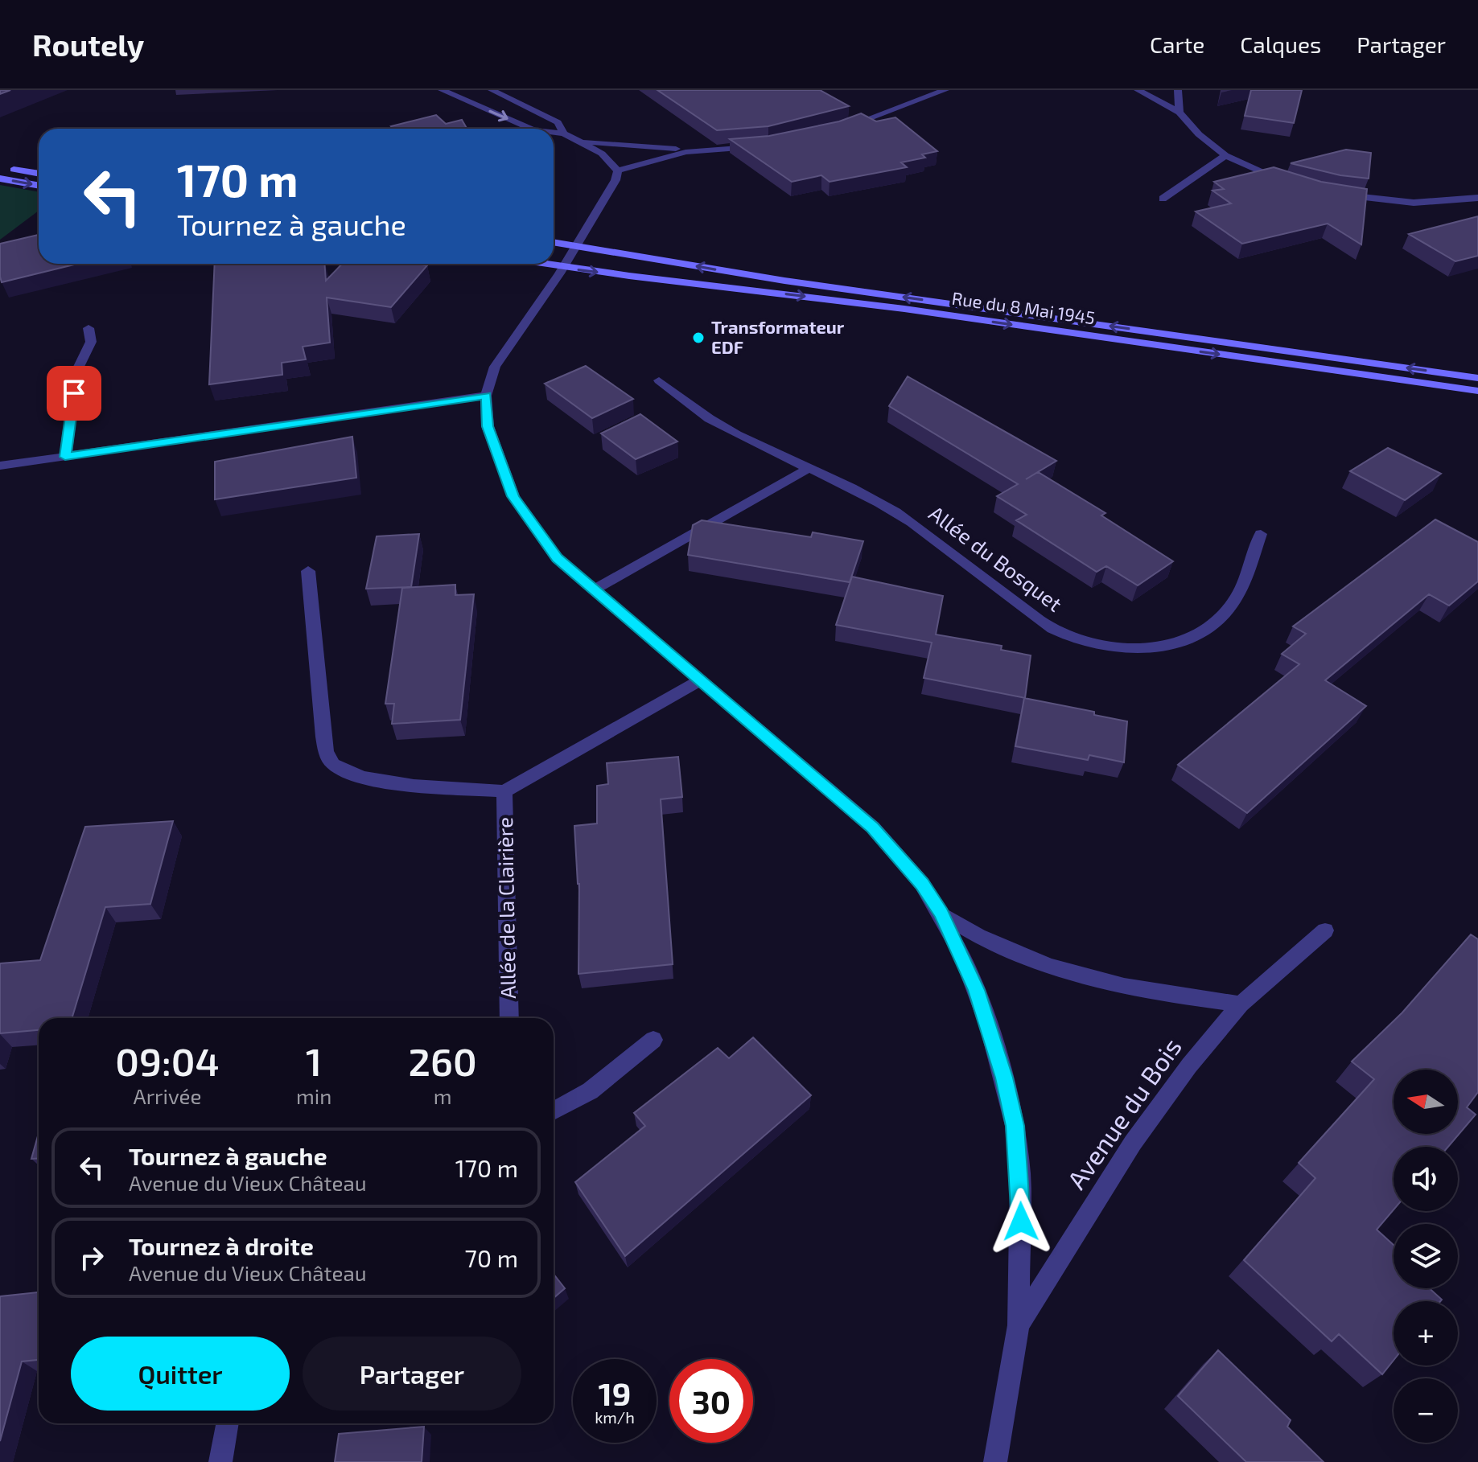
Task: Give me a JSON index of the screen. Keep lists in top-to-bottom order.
{
  "streets": {
    "main road": ["Rue du 8 Mai 1945"],
    "street": ["Allée du Bosquet", "Allée de la Clairière", "Avenue du Bois"]
  },
  "crossings": [
    ["Rue du 8 Mai 1945", "Avenue du Bois"],
    ["Allée de la Clairière", "Avenue du Bois"]
  ],
  "places": ["Transformateur EDF"],
  "north": "left",
  "page": {
    "header": "Routely",
    "nav": ["Carte", "Calques", "Partager"],
    "turn": ["170 m", "Tournez à gauche"],
    "eta": [
      "09:04",
      "Arrivée",
      "1",
      "min",
      "260",
      "m"
    ],
    "map_buttons": ["+", "−"],
    "list": [
      {
        "name": "Tournez à gauche",
        "note": "Avenue du Vieux Château",
        "value": "170 m"
      },
      {
        "name": "Tournez à droite",
        "note": "Avenue du Vieux Château",
        "value": "70 m"
      }
    ],
    "buttons": ["Quitter", "Partager"],
    "speed": "19 km/h",
    "limit": "30"
  }
}
